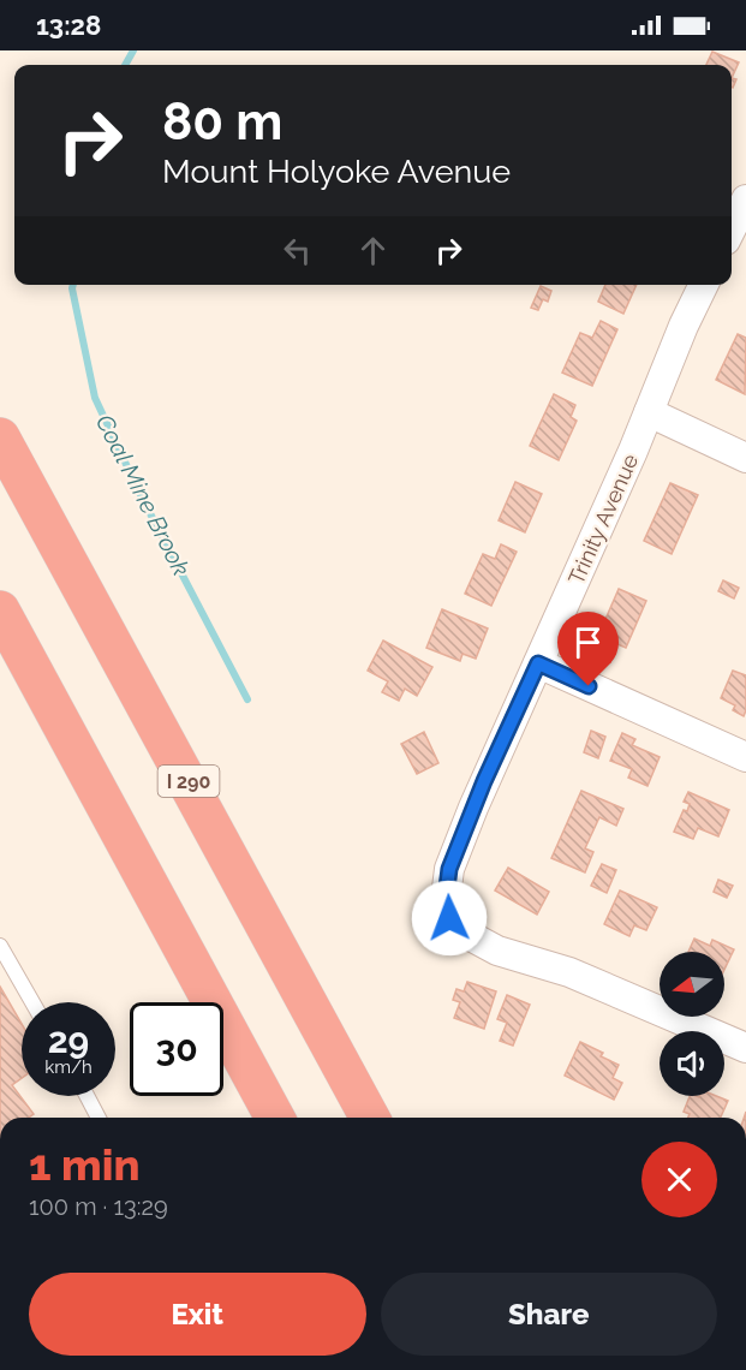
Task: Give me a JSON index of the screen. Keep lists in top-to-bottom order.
{
  "streets": {
    "highway": ["I 290"],
    "street": ["Trinity Avenue"]
  },
  "water": ["Coal Mine Brook"],
  "north": "left",
  "page": {
    "status": "13:28",
    "turn": ["80 m", "Mount Holyoke Avenue"],
    "speed": "29 km/h",
    "limit": "30",
    "heading": ["1 min", "100 m · 13:29"],
    "buttons": ["Exit", "Share"]
  }
}
